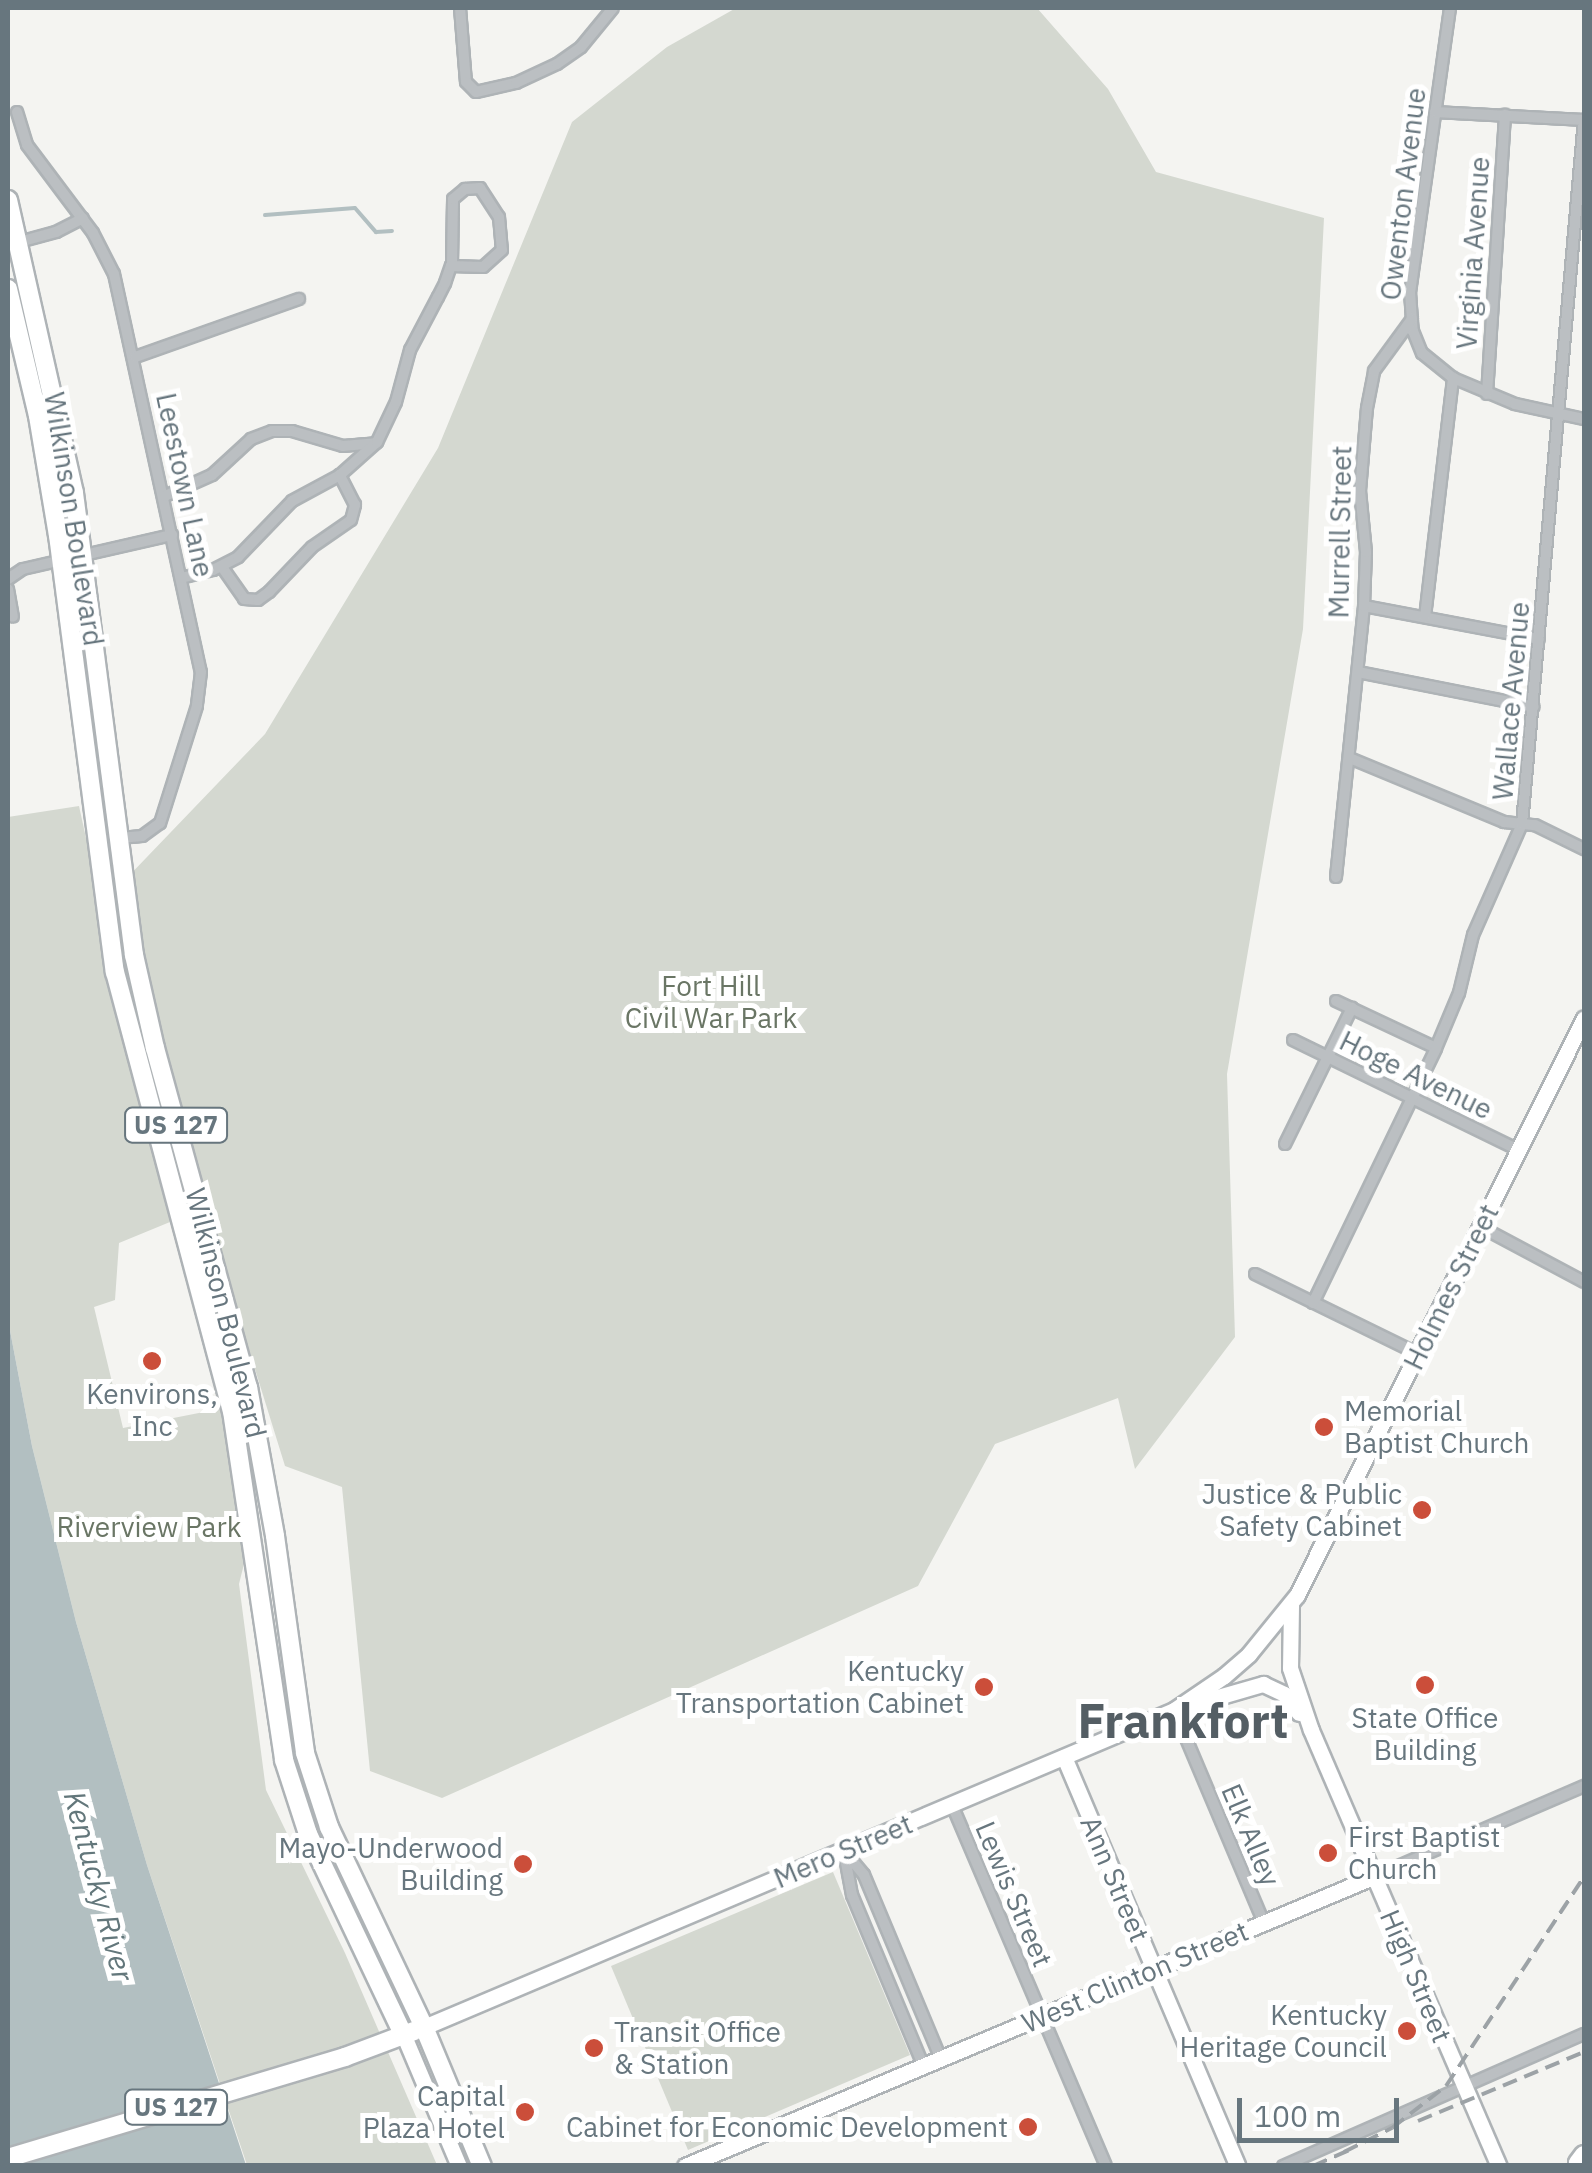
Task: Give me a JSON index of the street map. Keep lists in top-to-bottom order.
{
  "streets": {
    "highway": ["Wilkinson Boulevard", "US 127"],
    "main road": [
      "Holmes Street",
      "Mero Street",
      "Ann Street",
      "High Street",
      "West Clinton Street"
    ],
    "street": [
      "Owenton Avenue",
      "Virginia Avenue",
      "Leestown Lane",
      "Murrell Street",
      "Wallace Avenue",
      "Hoge Avenue",
      "Elk Alley",
      "Lewis Street"
    ]
  },
  "crossings": [
    ["Owenton Avenue", "Virginia Avenue"],
    ["Owenton Avenue", "Murrell Street"],
    ["Owenton Avenue", "Wallace Avenue"],
    ["Leestown Lane", "Wilkinson Boulevard"],
    ["Wilkinson Boulevard", "US 127"],
    ["Wilkinson Boulevard", "Mero Street"],
    ["Wallace Avenue", "Hoge Avenue"],
    ["Hoge Avenue", "Holmes Street"],
    ["Holmes Street", "Mero Street"],
    ["Holmes Street", "High Street"],
    ["Elk Alley", "Mero Street"],
    ["Elk Alley", "High Street"],
    ["Elk Alley", "West Clinton Street"],
    ["Mero Street", "Ann Street"],
    ["Mero Street", "Lewis Street"],
    ["Mero Street", "High Street"],
    ["Ann Street", "West Clinton Street"],
    ["Lewis Street", "West Clinton Street"],
    ["High Street", "West Clinton Street"]
  ],
  "districts": ["Frankfort"],
  "water": ["Kentucky River"],
  "parks": ["Fort Hill Civil War Park", "Riverview Park"],
  "places": [
    "Kenvirons, Inc",
    "Memorial Baptist Church",
    "Justice & Public Safety Cabinet",
    "State Office Building",
    "Kentucky Transportation Cabinet",
    "First Baptist Church",
    "Mayo-Underwood Building",
    "Kentucky Heritage Council",
    "Transit Office & Station",
    "Capital Plaza Hotel",
    "Cabinet for Economic Development"
  ],
  "scale_bar": "100 m"
}
